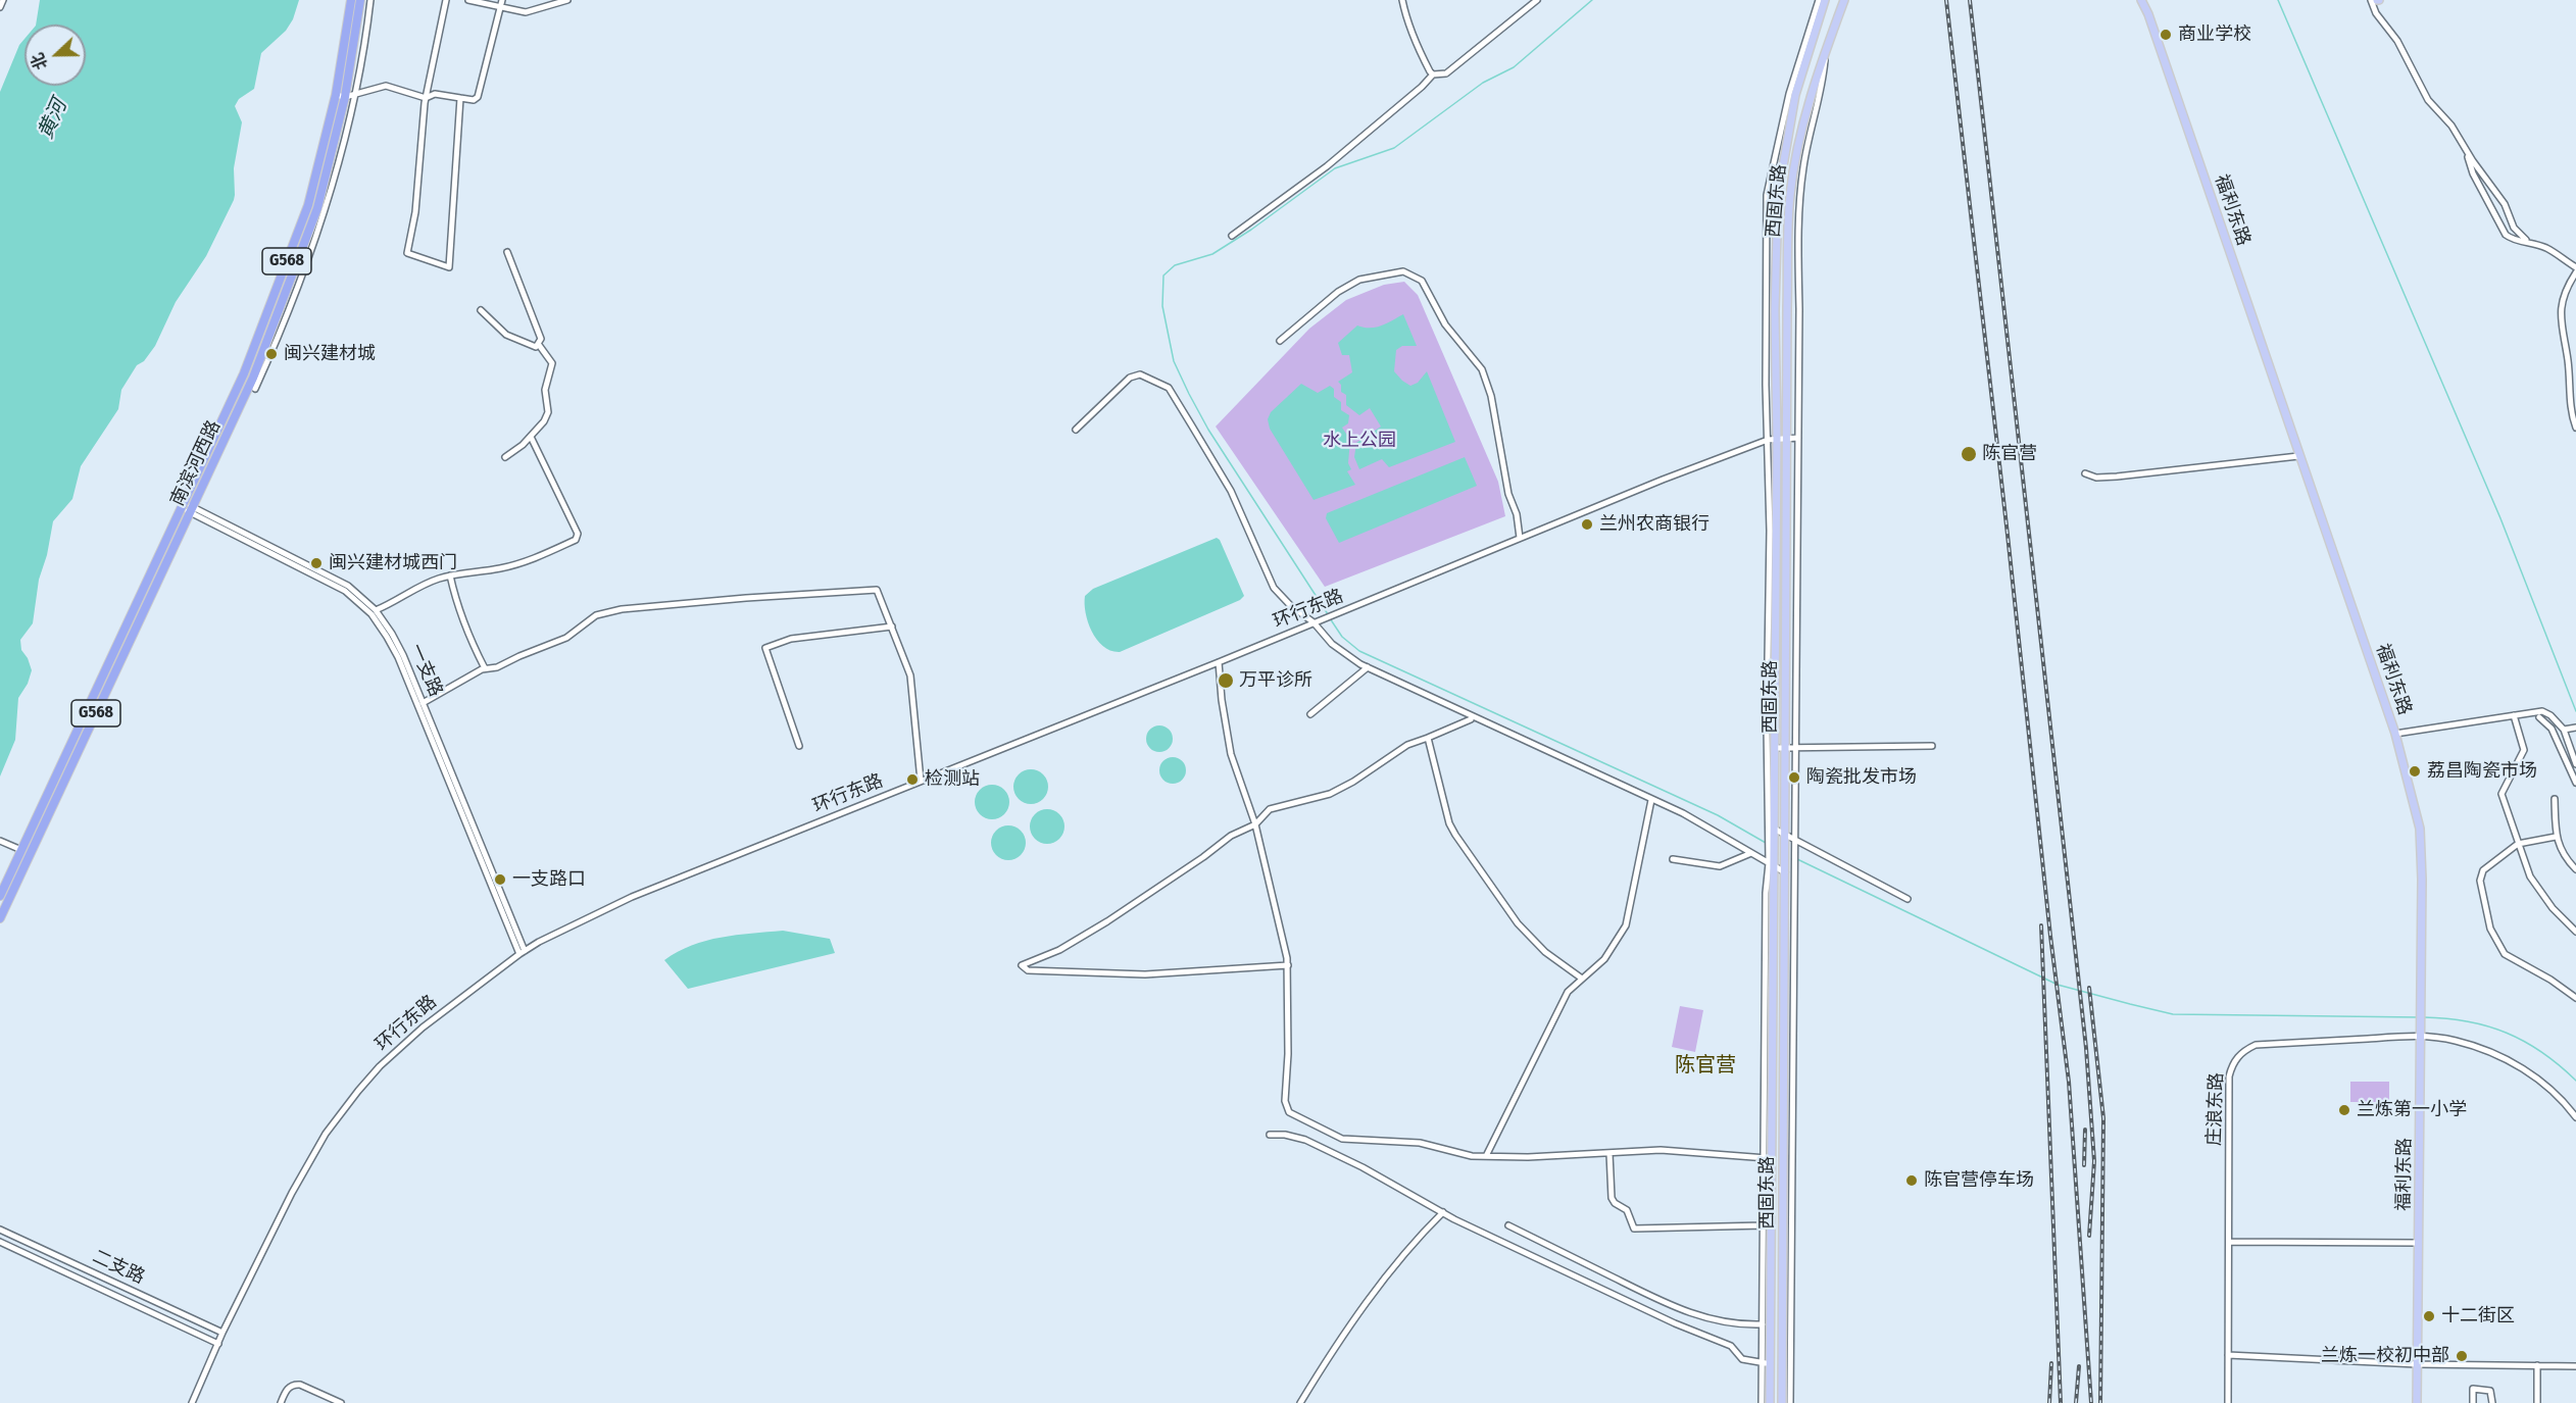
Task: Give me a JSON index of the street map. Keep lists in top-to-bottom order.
{
  "streets": {
    "highway": ["G568", "南滨河西路"],
    "main road": ["西固东路", "福利东路"],
    "street": [
      "环行东路",
      "一支路",
      "庄浪东路",
      "二支路"
    ]
  },
  "crossings": [
    ["西固东路", "环行东路"],
    ["福利东路", "庄浪东路"],
    ["南滨河西路", "一支路"],
    ["环行东路", "一支路"],
    ["环行东路", "二支路"]
  ],
  "districts": ["陈官营"],
  "water": ["黄河"],
  "parks": ["水上公园"],
  "places": [
    "商业学校",
    "闽兴建材城",
    "陈官营",
    "兰州农商银行",
    "闽兴建材城西门",
    "万平诊所",
    "荔昌陶瓷市场",
    "陶瓷批发市场",
    "检测站",
    "一支路口",
    "兰炼第一小学",
    "陈官营停车场",
    "十二街区",
    "兰炼一校初中部"
  ],
  "north": "left"
}
